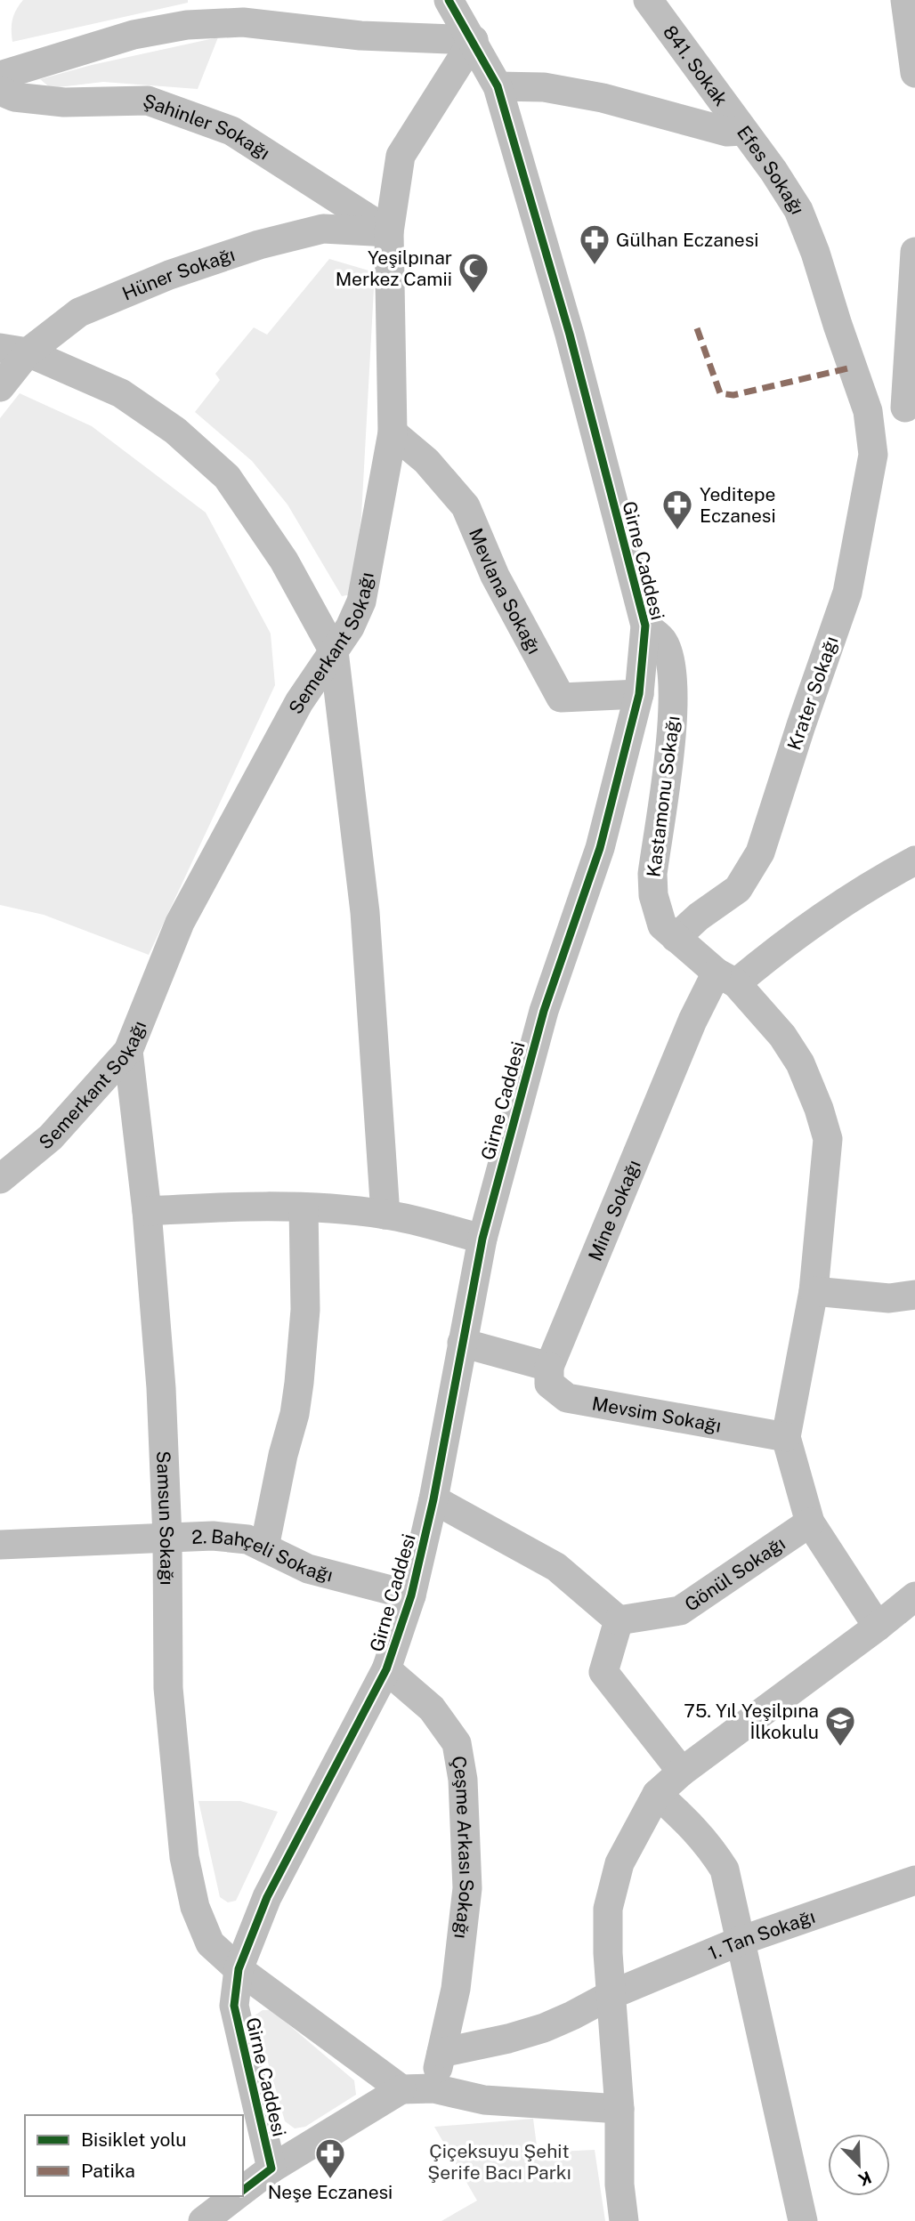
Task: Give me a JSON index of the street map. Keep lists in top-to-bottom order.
{
  "streets": {
    "street": [
      "841. Sokak",
      "Şahinler Sokağı",
      "Efes Sokağı",
      "Hüner Sokağı",
      "Girne Caddesi",
      "Mevlana Sokağı",
      "Semerkant Sokağı",
      "Krater Sokağı",
      "Kastamonu Sokağı",
      "Mine Sokağı",
      "Mevsim Sokağı",
      "Samsun Sokağı",
      "2. Bahçeli Sokağı",
      "Gönül Sokağı",
      "Çeşme Arkası Sokağı",
      "1. Tan Sokağı"
    ]
  },
  "crossings": [
    ["841. Sokak", "Efes Sokağı"],
    ["Şahinler Sokağı", "Hüner Sokağı"],
    ["Şahinler Sokağı", "Semerkant Sokağı"],
    ["Efes Sokağı", "Girne Caddesi"],
    ["Efes Sokağı", "Krater Sokağı"],
    ["Hüner Sokağı", "Semerkant Sokağı"],
    ["Girne Caddesi", "Mevlana Sokağı"],
    ["Girne Caddesi", "Semerkant Sokağı"],
    ["Girne Caddesi", "Kastamonu Sokağı"],
    ["Girne Caddesi", "Samsun Sokağı"],
    ["Girne Caddesi", "2. Bahçeli Sokağı"],
    ["Girne Caddesi", "Çeşme Arkası Sokağı"],
    ["Mevlana Sokağı", "Semerkant Sokağı"],
    ["Semerkant Sokağı", "Samsun Sokağı"],
    ["Krater Sokağı", "Kastamonu Sokağı"],
    ["Kastamonu Sokağı", "Mine Sokağı"],
    ["Kastamonu Sokağı", "Mevsim Sokağı"],
    ["Mine Sokağı", "Mevsim Sokağı"],
    ["Samsun Sokağı", "2. Bahçeli Sokağı"],
    ["Çeşme Arkası Sokağı", "1. Tan Sokağı"]
  ],
  "parks": ["Çiçeksuyu Şehit Şerife Bacı Parkı"],
  "places": {
    "pharmacy": ["Gülhan Eczanesi", "Yeditepe Eczanesi", "Neşe Eczanesi"],
    "mosque": ["Yeşilpınar Merkez Camii"],
    "school or university": ["75. Yıl Yeşilpına İlkokulu"]
  },
  "legend": ["Bisiklet yolu", "Patika"],
  "north": "bottom right"
}
